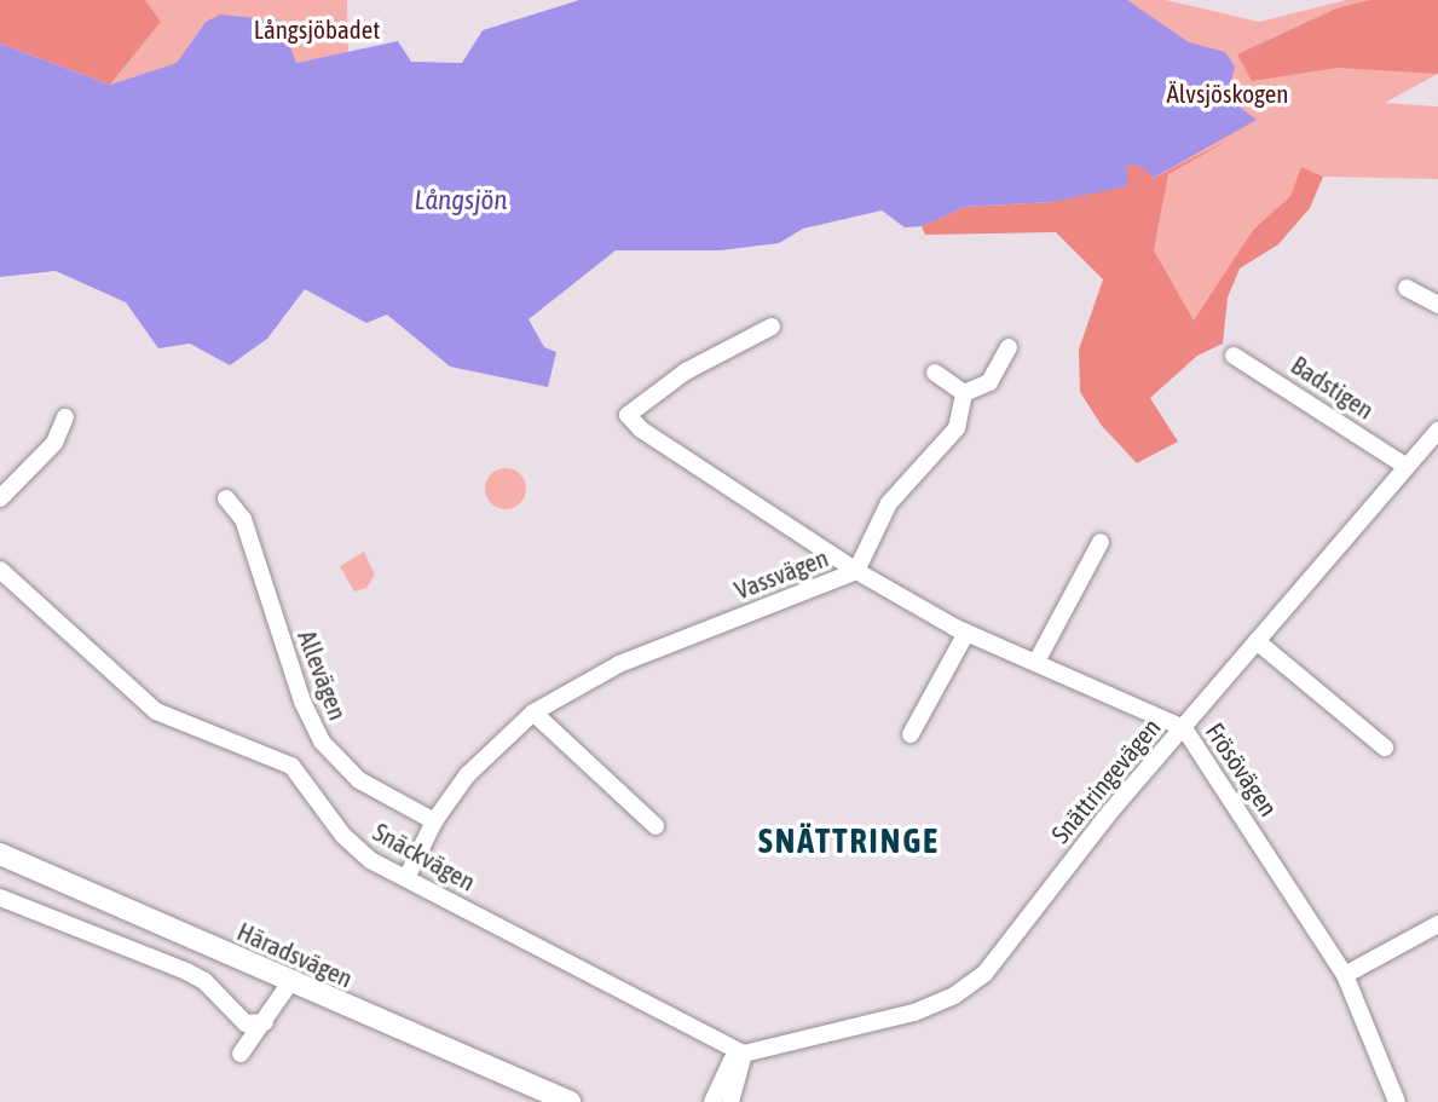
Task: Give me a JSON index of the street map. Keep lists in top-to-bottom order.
{
  "streets": {
    "street": [
      "Badstigen",
      "Vassvägen",
      "Allevägen",
      "Frösövägen",
      "Snättringevägen",
      "Snäckvägen",
      "Häradsvägen"
    ]
  },
  "crossings": [
    ["Badstigen", "Snättringevägen"],
    ["Vassvägen", "Allevägen"],
    ["Vassvägen", "Frösövägen"],
    ["Vassvägen", "Snäckvägen"],
    ["Frösövägen", "Snättringevägen"],
    ["Snättringevägen", "Snäckvägen"]
  ],
  "districts": ["SNÄTTRINGE"],
  "water": ["Långsjön"],
  "parks": ["Långsjöbadet", "Älvsjöskogen"]
}
